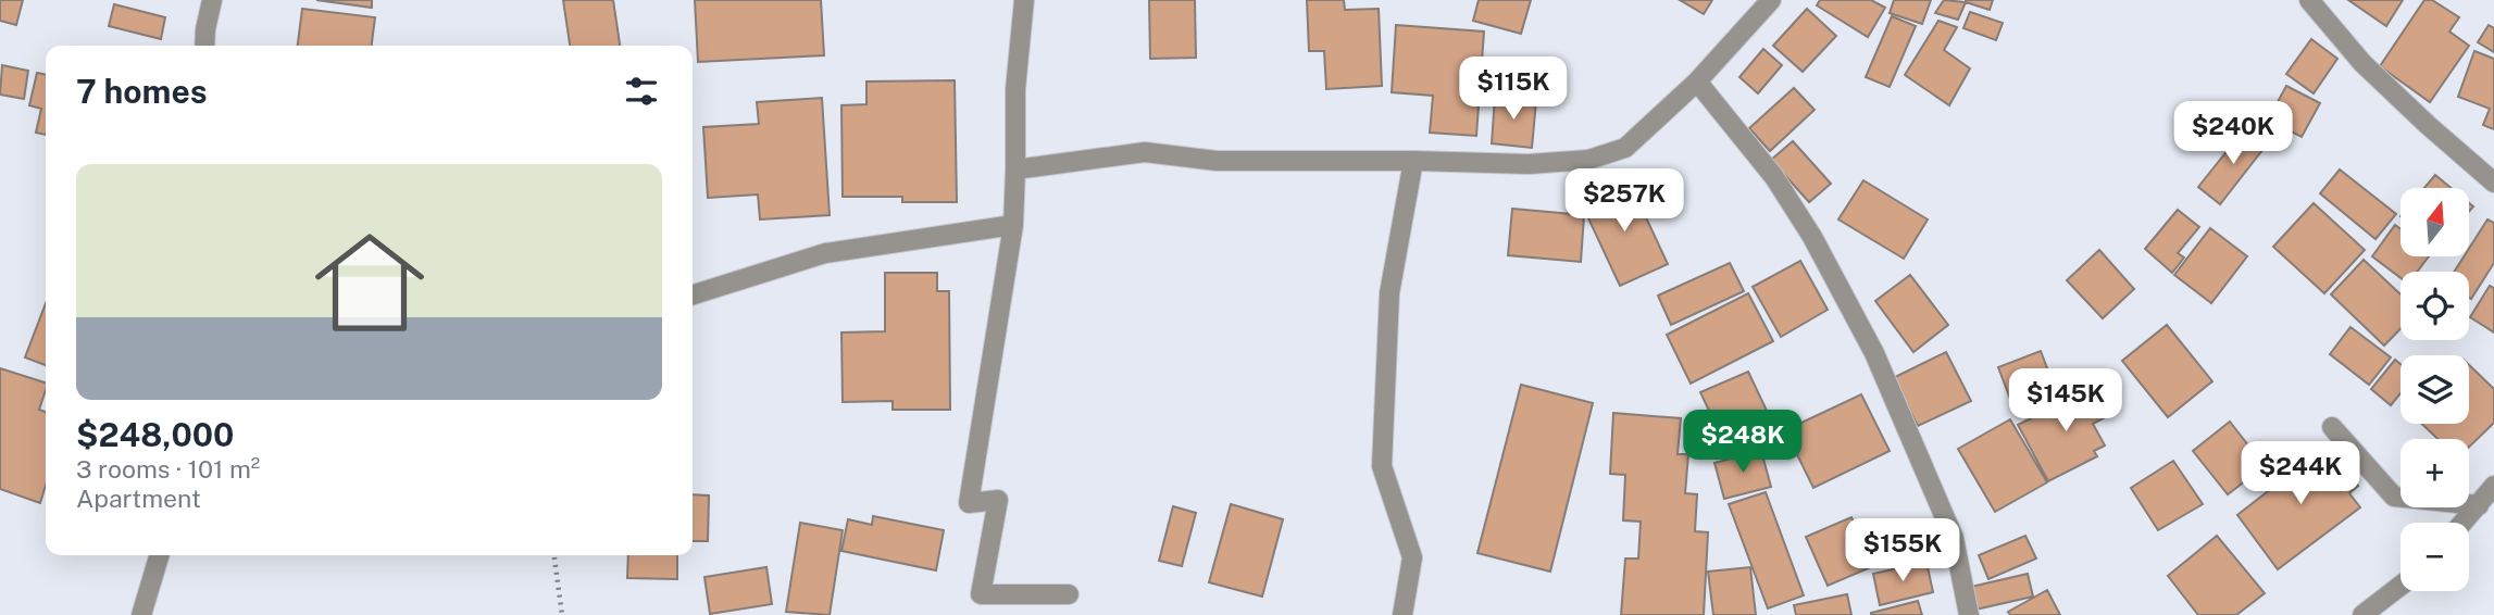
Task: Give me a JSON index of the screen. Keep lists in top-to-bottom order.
{
  "north": "top",
  "page": {
    "heading": "7 homes",
    "price": [
      "$115K",
      "$240K",
      "$257K",
      "$145K",
      "$248K",
      "$244K",
      "$155K"
    ],
    "list": [
      {
        "name": "$248,000",
        "note": "3 rooms · 101 m² · Apartment"
      }
    ],
    "map_buttons": ["+", "−"]
  }
}
